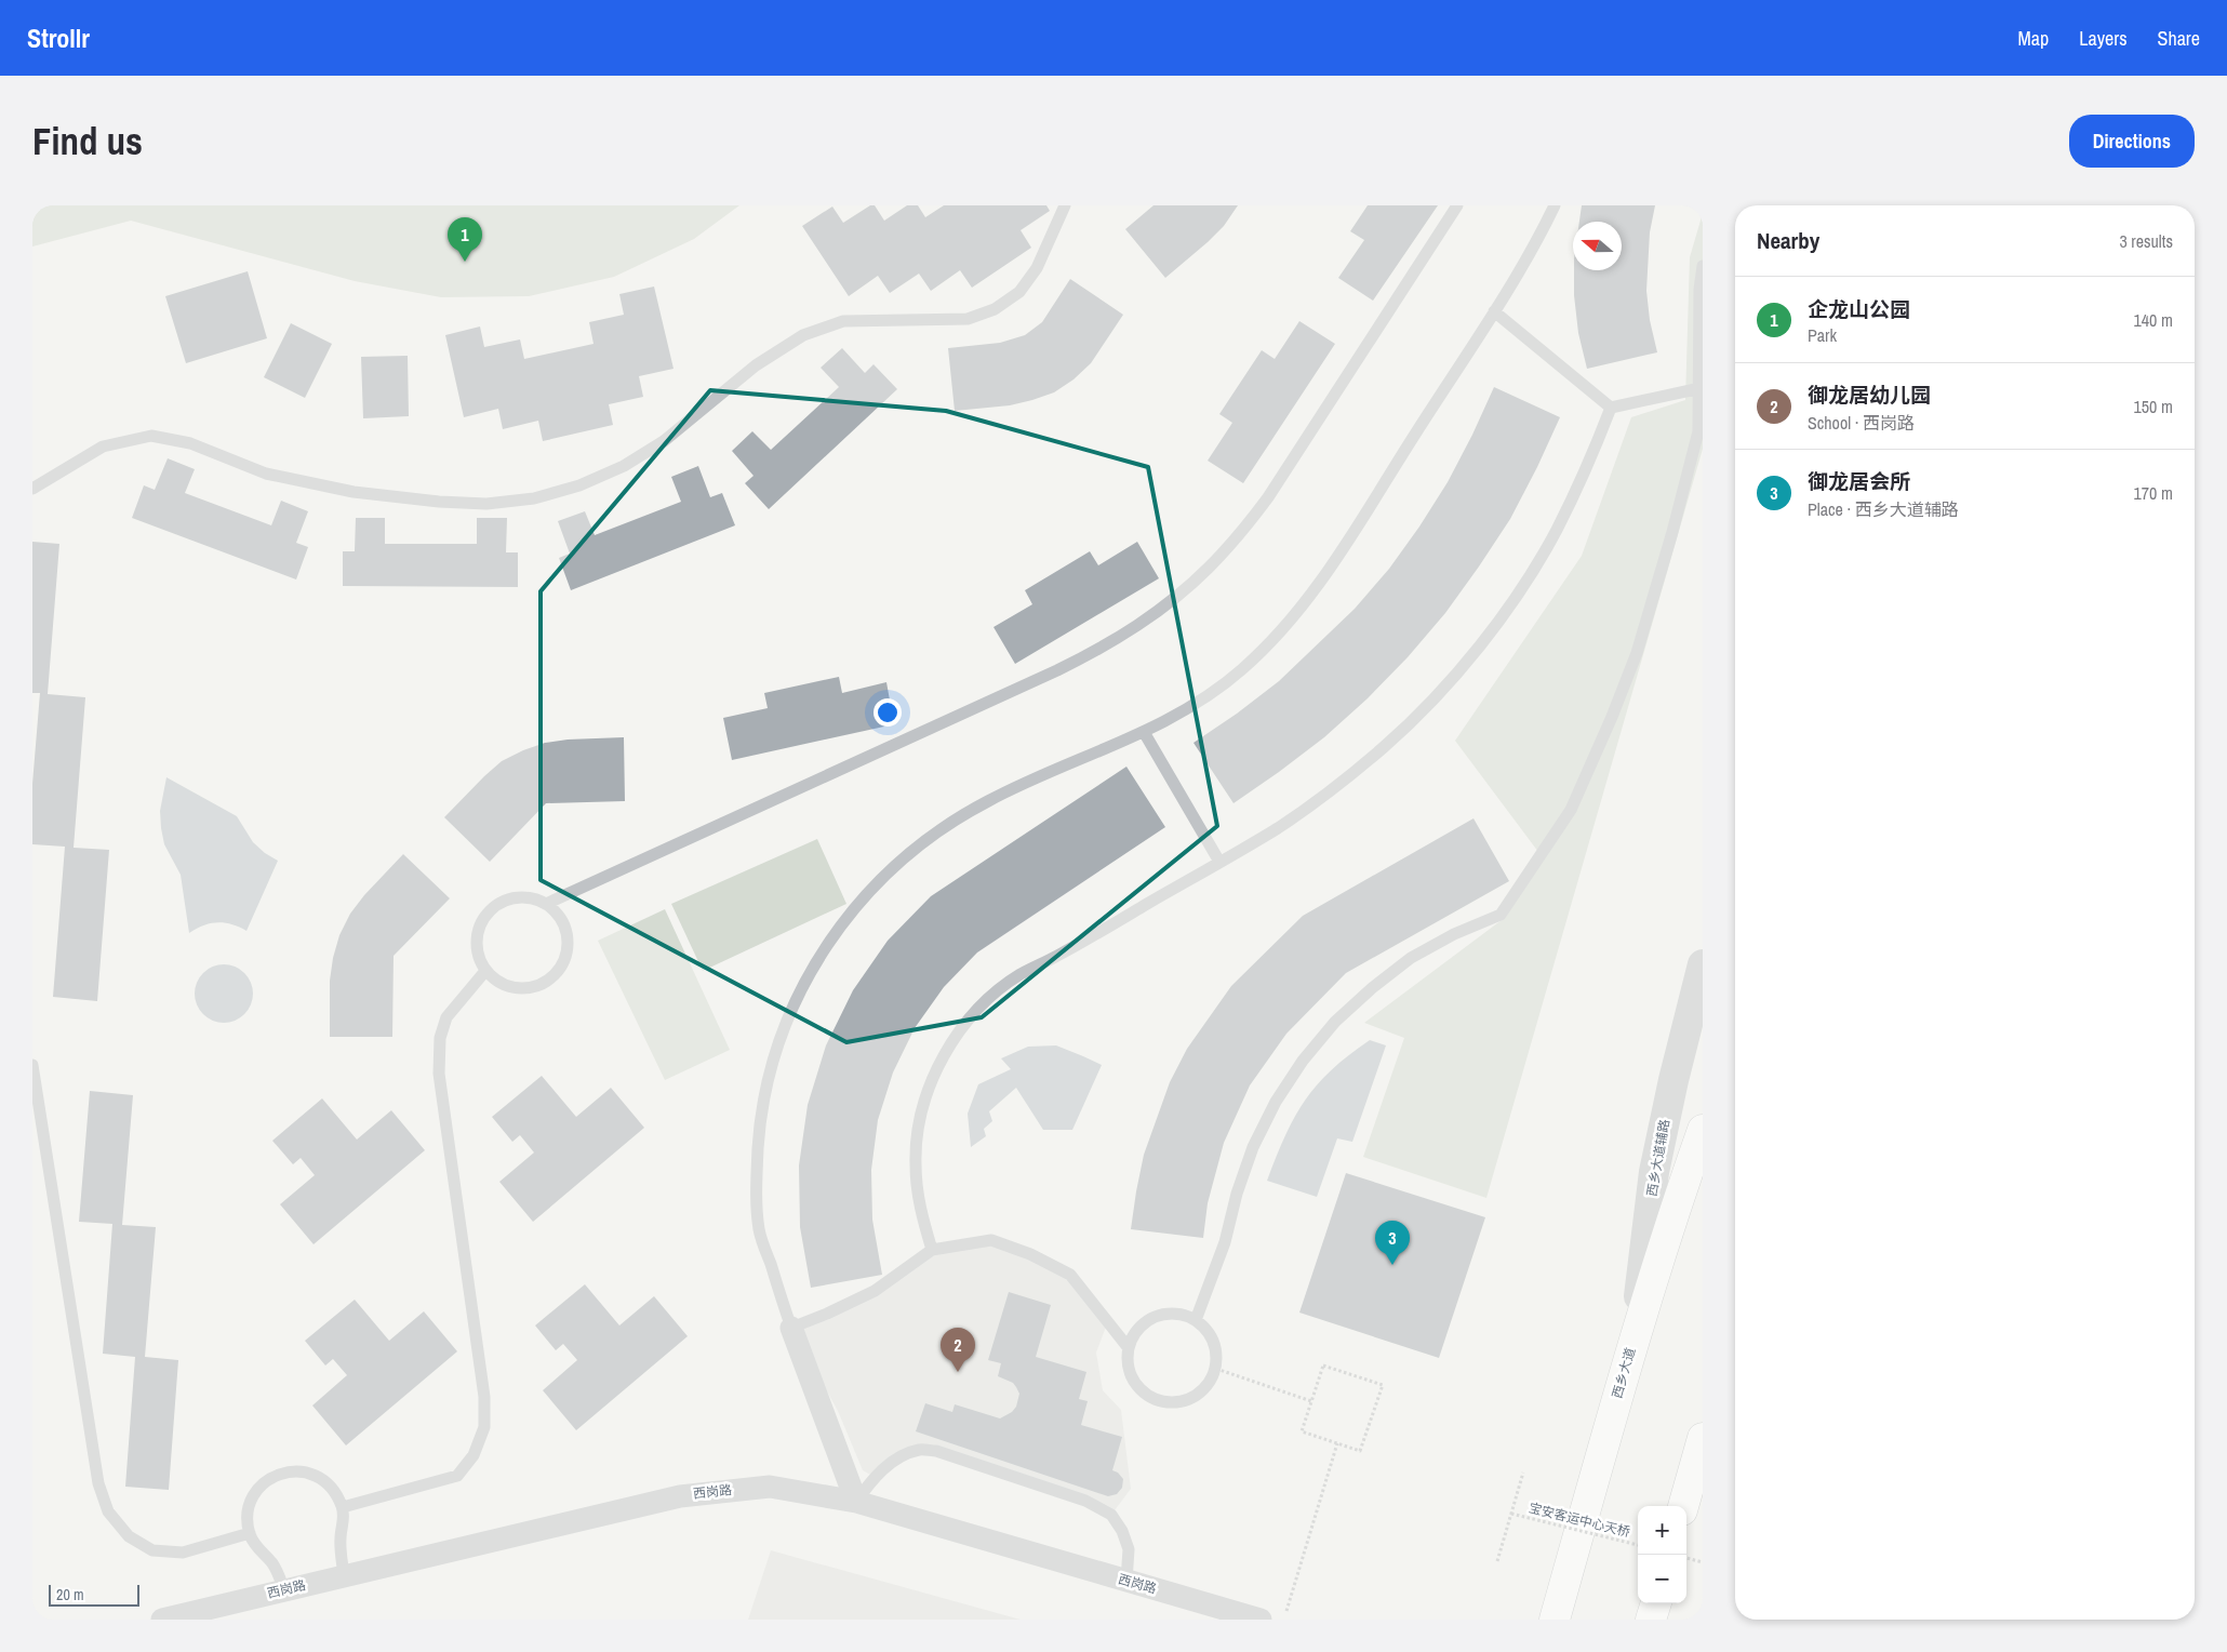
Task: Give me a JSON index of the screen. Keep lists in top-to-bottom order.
{
  "streets": {
    "main road": ["西乡大道"],
    "street": ["西乡大道辅路", "西岗路"],
    "path": ["宝安客运中心天桥"]
  },
  "crossings": [
    ["西乡大道辅路", "西乡大道"]
  ],
  "scale_bar": "20 m",
  "north": "left",
  "page": {
    "header": "Strollr",
    "nav": ["Map", "Layers", "Share"],
    "buttons": "Directions",
    "title": "Find us",
    "heading": ["Nearby", "3 results"],
    "pins": ["1", "3", "2"],
    "list": [
      {
        "mark": "1",
        "name": "企龙山公园",
        "note": "Park",
        "value": "140 m"
      },
      {
        "mark": "2",
        "name": "御龙居幼儿园",
        "note": "School · 西岗路",
        "value": "150 m"
      },
      {
        "mark": "3",
        "name": "御龙居会所",
        "note": "Place · 西乡大道辅路",
        "value": "170 m"
      }
    ],
    "map_buttons": ["+", "−"],
    "scale": "20 m"
  }
}
